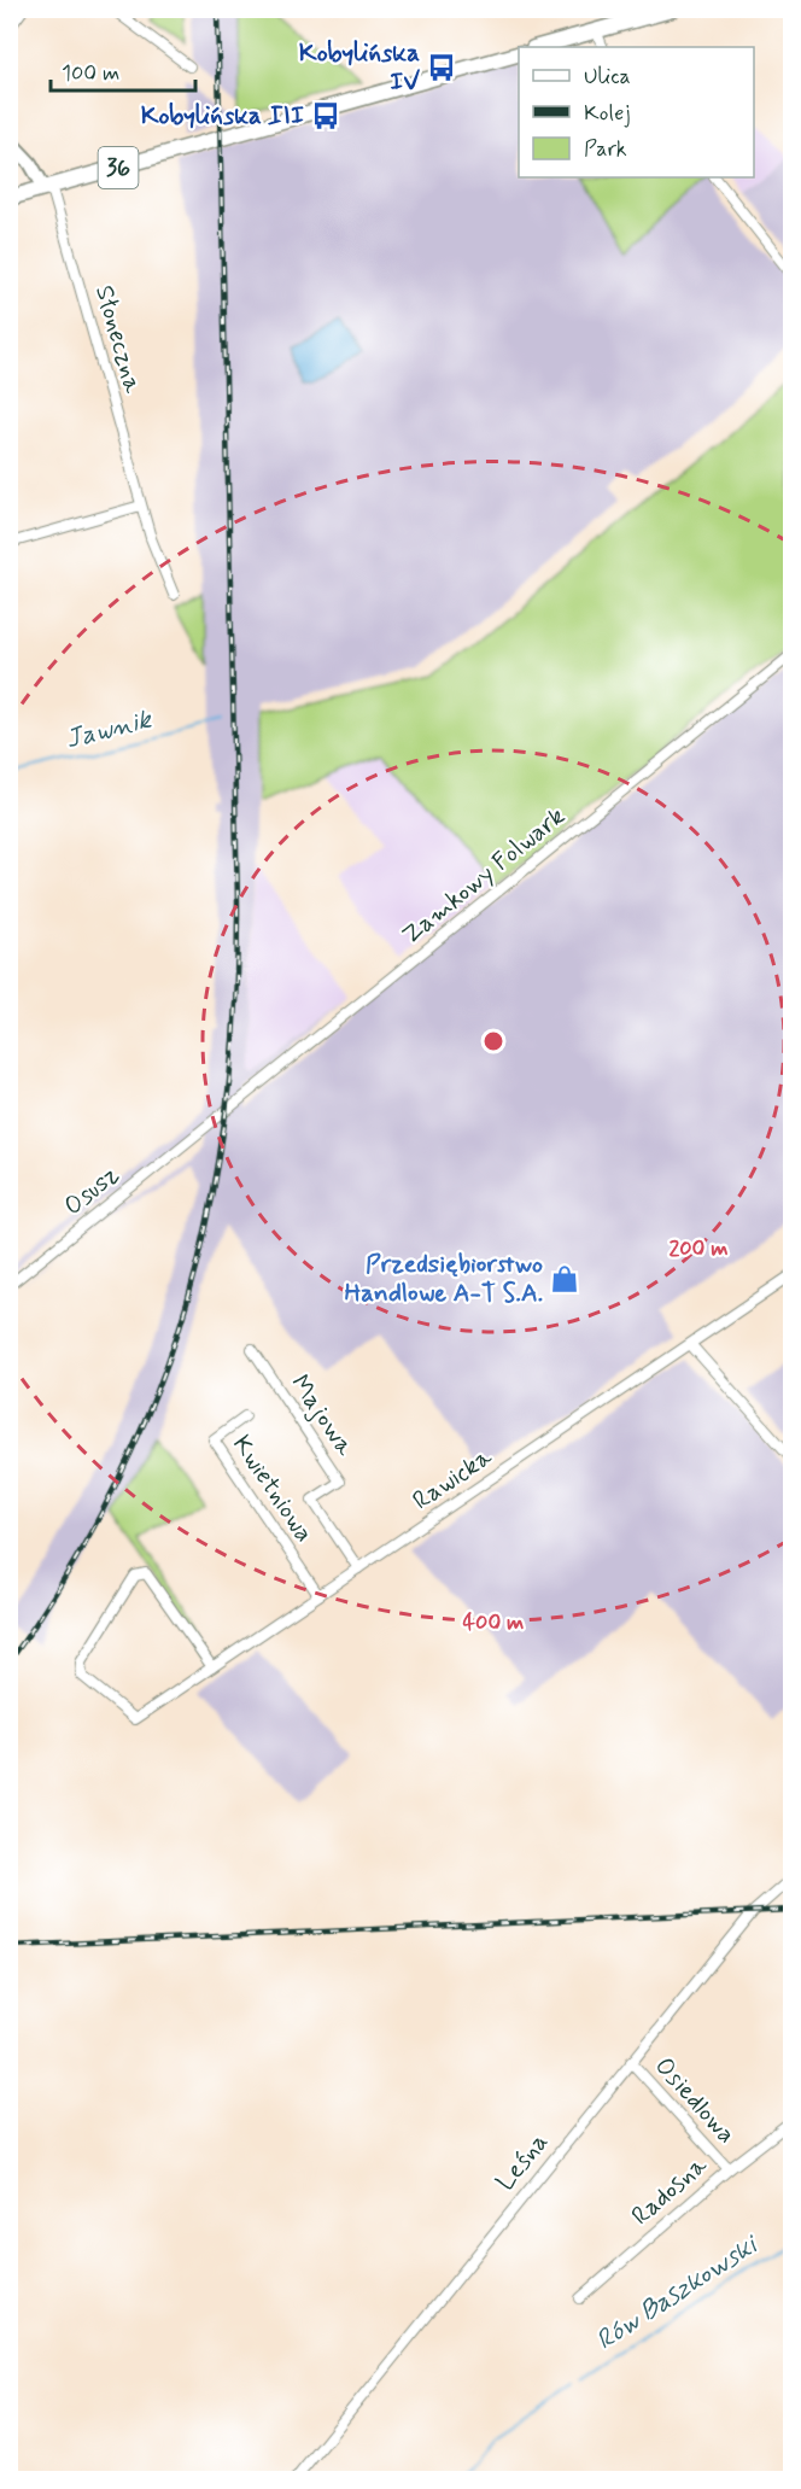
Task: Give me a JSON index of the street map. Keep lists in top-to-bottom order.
{
  "streets": {
    "main road": ["36"],
    "street": [
      "Słoneczna",
      "Zamkowy Folwark",
      "Osusz",
      "Majowa",
      "Rawicka",
      "Kwietniowa",
      "Osiedlowa",
      "Leśna",
      "Radosna"
    ]
  },
  "crossings": [
    ["36", "Słoneczna"],
    ["Zamkowy Folwark", "Osusz"],
    ["Majowa", "Rawicka"],
    ["Rawicka", "Kwietniowa"],
    ["Osiedlowa", "Leśna"],
    ["Osiedlowa", "Radosna"]
  ],
  "water": ["Jawnik", "Rów Baszkowski"],
  "places": {
    "bus stop": ["Kobylińska IV", "Kobylińska III"],
    "shop": ["Przedsiębiorstwo Handlowe A-T S.A."]
  },
  "legend": ["Ulica", "Kolej", "Park"],
  "scale_bar": "100 m",
  "rings": ["200 m", "400 m"]
}
